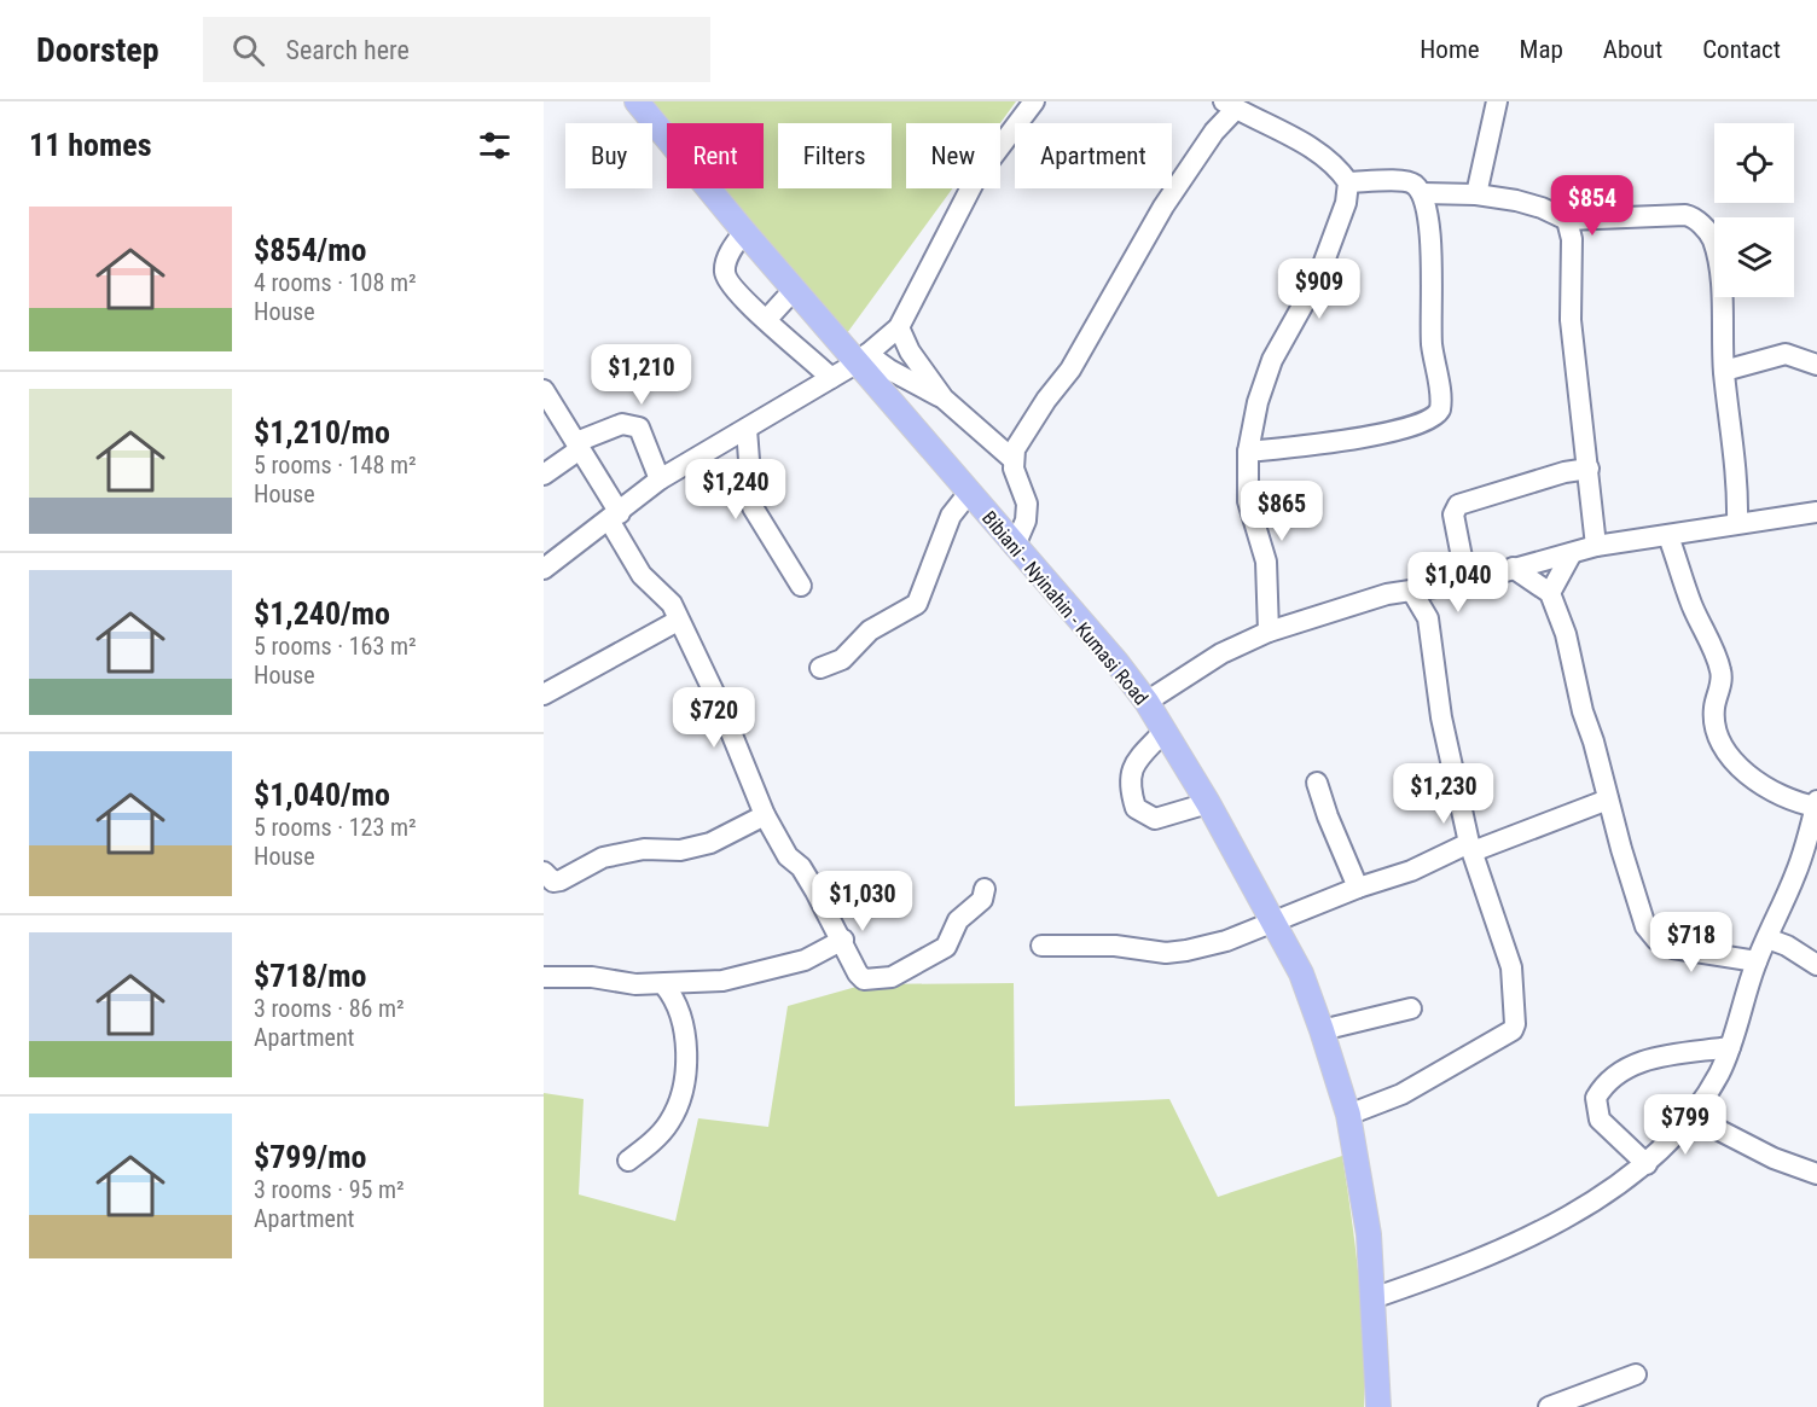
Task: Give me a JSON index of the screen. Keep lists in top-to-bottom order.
{
  "streets": {
    "main road": ["Bibiani - Nyinahin - Kumasi Road"]
  },
  "page": {
    "header": "Doorstep",
    "search": "Search here",
    "nav": [
      "Home",
      "Map",
      "About",
      "Contact"
    ],
    "heading": "11 homes",
    "chip": [
      "Buy",
      "Rent",
      "Filters",
      "New",
      "Apartment"
    ],
    "price": [
      "$854",
      "$909",
      "$1,210",
      "$1,240",
      "$865",
      "$1,040",
      "$720",
      "$1,230",
      "$1,030",
      "$718",
      "$799"
    ],
    "list": [
      {
        "name": "$854/mo",
        "note": "4 rooms · 108 m² · House"
      },
      {
        "name": "$1,210/mo",
        "note": "5 rooms · 148 m² · House"
      },
      {
        "name": "$1,240/mo",
        "note": "5 rooms · 163 m² · House"
      },
      {
        "name": "$1,040/mo",
        "note": "5 rooms · 123 m² · House"
      },
      {
        "name": "$718/mo",
        "note": "3 rooms · 86 m² · Apartment"
      },
      {
        "name": "$799/mo",
        "note": "3 rooms · 95 m² · Apartment"
      }
    ]
  }
}
